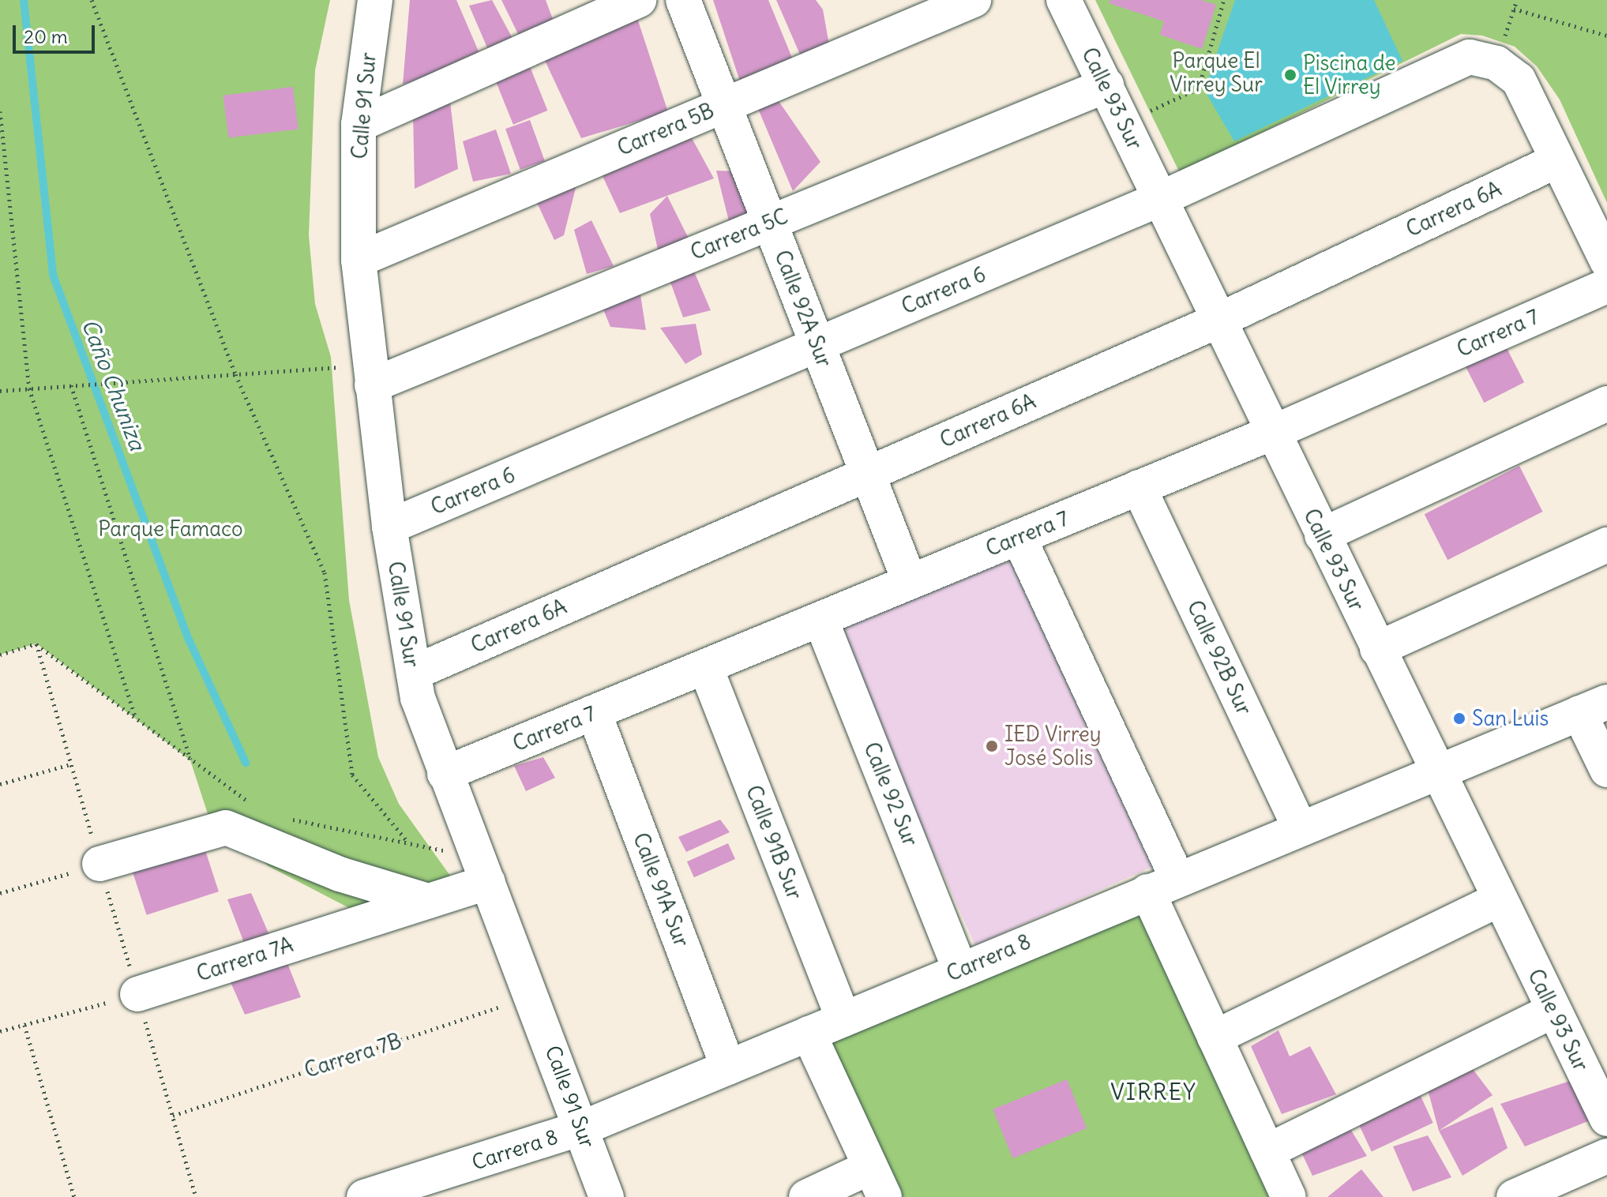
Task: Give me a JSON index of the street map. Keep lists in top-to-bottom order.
{
  "streets": {
    "street": [
      "Calle 93 Sur",
      "Calle 91 Sur",
      "Carrera 5B",
      "Carrera 6A",
      "Carrera 5C",
      "Carrera 6",
      "Calle 92A Sur",
      "Carrera 7",
      "Calle 92B Sur",
      "Calle 92 Sur",
      "Calle 91B Sur",
      "Calle 91A Sur",
      "Carrera 8",
      "Carrera 7A"
    ],
    "path": ["Carrera 7B"]
  },
  "crossings": [
    ["Calle 93 Sur", "Carrera 6A"],
    ["Calle 93 Sur", "Carrera 5C"],
    ["Calle 93 Sur", "Carrera 6"],
    ["Calle 93 Sur", "Carrera 7"],
    ["Calle 93 Sur", "Carrera 8"],
    ["Calle 91 Sur", "Carrera 5B"],
    ["Calle 91 Sur", "Carrera 6A"],
    ["Calle 91 Sur", "Carrera 5C"],
    ["Calle 91 Sur", "Carrera 6"],
    ["Calle 91 Sur", "Carrera 7"],
    ["Calle 91 Sur", "Carrera 8"],
    ["Calle 91 Sur", "Carrera 7A"],
    ["Calle 91 Sur", "Carrera 7B"],
    ["Carrera 5B", "Calle 92A Sur"],
    ["Carrera 6A", "Carrera 6"],
    ["Carrera 6A", "Calle 92A Sur"],
    ["Carrera 5C", "Calle 92A Sur"],
    ["Carrera 6", "Calle 92A Sur"],
    ["Calle 92A Sur", "Carrera 7"],
    ["Carrera 7", "Calle 92B Sur"],
    ["Carrera 7", "Calle 92 Sur"],
    ["Carrera 7", "Calle 91B Sur"],
    ["Carrera 7", "Calle 91A Sur"],
    ["Calle 92B Sur", "Carrera 8"],
    ["Calle 92 Sur", "Carrera 8"],
    ["Calle 91B Sur", "Carrera 8"],
    ["Calle 91A Sur", "Carrera 8"]
  ],
  "districts": ["VIRREY"],
  "water": ["Caño Chuniza"],
  "parks": ["Parque El Virrey Sur", "Parque Famaco"],
  "places": ["Piscina de El Virrey", "San Luis", "IED Virrey José Solis"],
  "scale_bar": "20 m"
}
